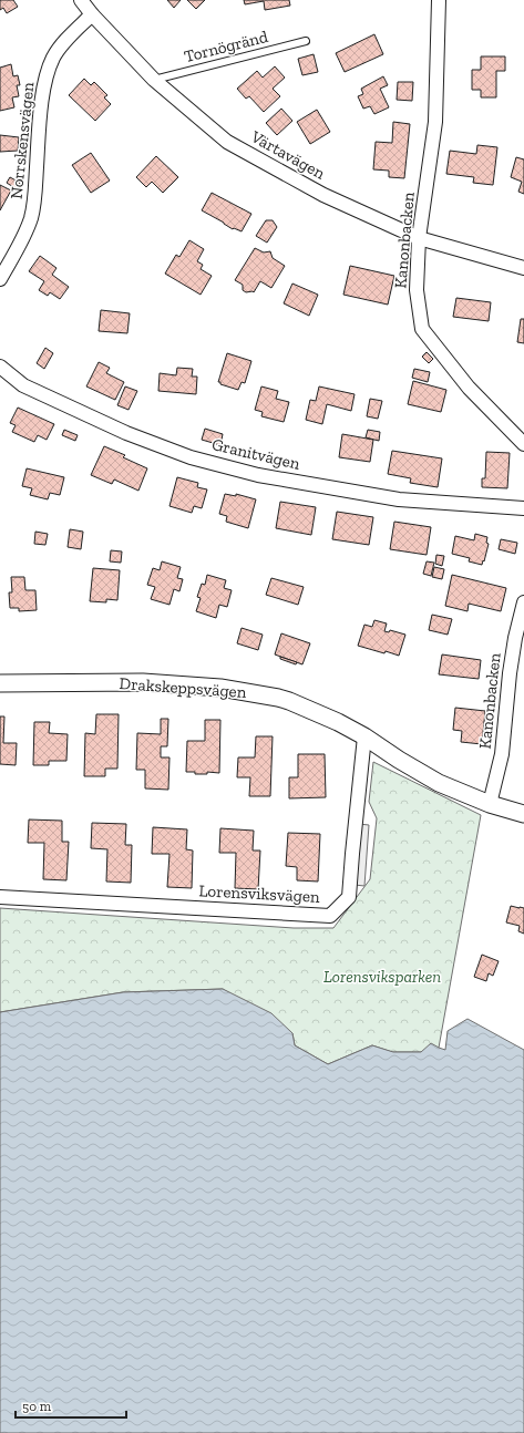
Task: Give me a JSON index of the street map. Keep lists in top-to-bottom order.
{
  "streets": {
    "street": [
      "Norrskensvägen",
      "Värtavägen",
      "Kanonbacken",
      "Granitvägen",
      "Drakskeppsvägen",
      "Lorensviksvägen"
    ],
    "lane": ["Tornögränd"]
  },
  "crossings": [
    ["Tornögränd", "Värtavägen"],
    ["Norrskensvägen", "Värtavägen"],
    ["Värtavägen", "Kanonbacken"],
    ["Kanonbacken", "Drakskeppsvägen"],
    ["Drakskeppsvägen", "Lorensviksvägen"]
  ],
  "parks": ["Lorensviksparken"],
  "scale_bar": "50 m"
}
